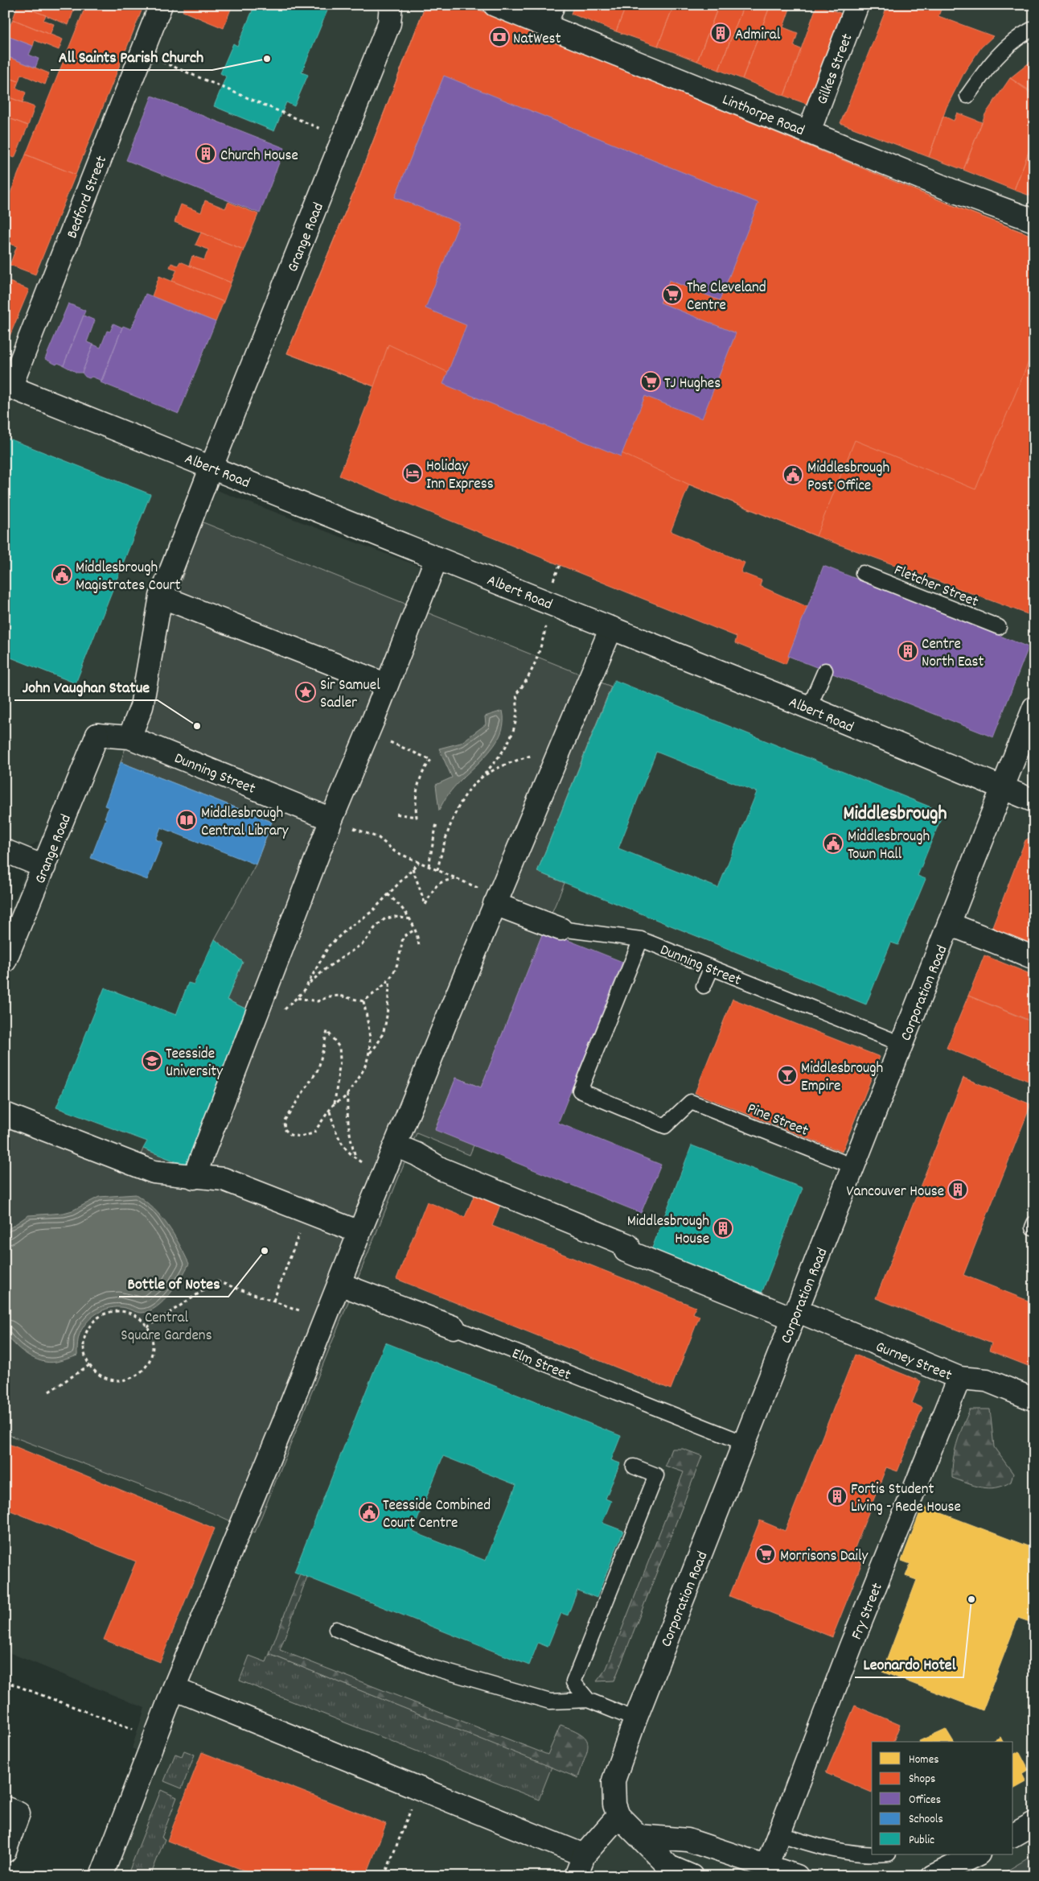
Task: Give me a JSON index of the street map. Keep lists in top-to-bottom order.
{
  "streets": {
    "street": [
      "Gilkes Street",
      "Linthorpe Road",
      "Bedford Street",
      "Grange Road",
      "Albert Road",
      "Dunning Street",
      "Corporation Road",
      "Gurney Street",
      "Elm Street",
      "Fry Street"
    ],
    "lane": ["Fletcher Street", "Pine Street"]
  },
  "crossings": [
    ["Gilkes Street", "Linthorpe Road"],
    ["Bedford Street", "Albert Road"],
    ["Grange Road", "Albert Road"],
    ["Grange Road", "Dunning Street"],
    ["Albert Road", "Corporation Road"],
    ["Dunning Street", "Corporation Road"],
    ["Dunning Street", "Pine Street"],
    ["Corporation Road", "Pine Street"],
    ["Corporation Road", "Gurney Street"],
    ["Corporation Road", "Elm Street"],
    ["Gurney Street", "Fry Street"]
  ],
  "districts": ["Middlesbrough"],
  "parks": ["Central Square Gardens"],
  "places": {
    "building": [
      "Admiral",
      "Church House",
      "Centre North East",
      "Vancouver House",
      "Middlesbrough House",
      "Fortis Student Living - Rede House"
    ],
    "bank": ["NatWest"],
    "other": [
      "All Saints Parish Church",
      "John Vaughan Statue",
      "Bottle of Notes",
      "Leonardo Hotel"
    ],
    "supermarket": ["The Cleveland Centre", "TJ Hughes", "Morrisons Daily"],
    "hotel": ["Holiday Inn Express"],
    "public building": [
      "Middlesbrough Post Office",
      "Middlesbrough Magistrates Court",
      "Middlesbrough Town Hall",
      "Teesside Combined Court Centre"
    ],
    "place": ["Sir Samuel Sadler"],
    "library": ["Middlesbrough Central Library"],
    "school or university": ["Teesside University"],
    "bar": ["Middlesbrough Empire"]
  },
  "legend": [
    "Homes",
    "Shops",
    "Offices",
    "Schools",
    "Public"
  ]
}
